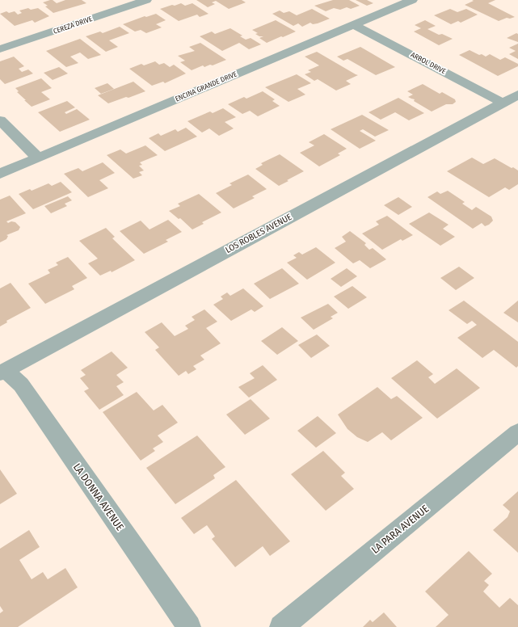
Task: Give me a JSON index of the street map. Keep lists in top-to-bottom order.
{
  "streets": {
    "street": [
      "CEREZA DRIVE",
      "ARBOL DRIVE",
      "ENCINA GRANDE DRIVE",
      "LOS ROBLES AVENUE",
      "LA DONNA AVENUE",
      "LA PARA AVENUE"
    ]
  },
  "crossings": [
    ["ARBOL DRIVE", "ENCINA GRANDE DRIVE"],
    ["ARBOL DRIVE", "LOS ROBLES AVENUE"],
    ["LOS ROBLES AVENUE", "LA DONNA AVENUE"]
  ]
}
